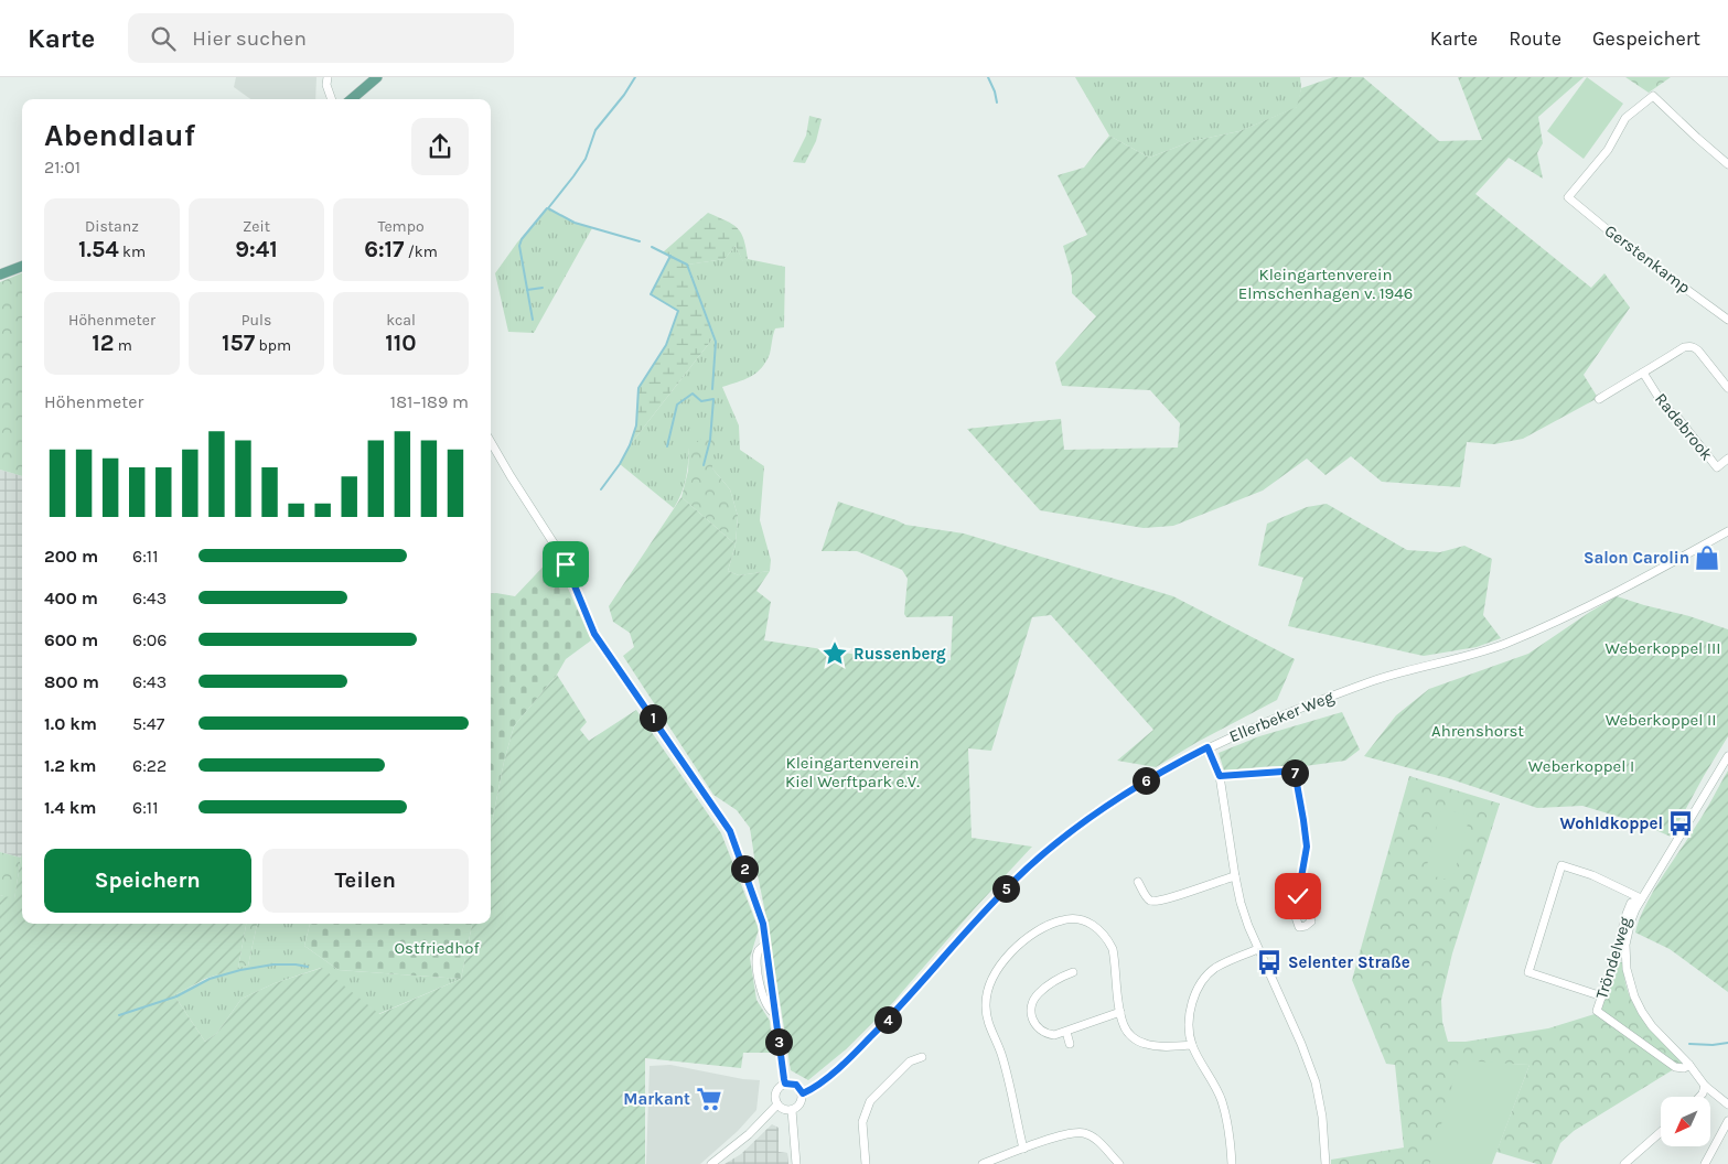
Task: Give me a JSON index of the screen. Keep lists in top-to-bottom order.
{
  "streets": {
    "street": [
      "Gerstenkamp",
      "Radebrook",
      "Ellerbeker Weg",
      "Tröndelweg"
    ]
  },
  "parks": [
    "Kleingartenverein Elmschenhagen v. 1946",
    "Weberkoppel III",
    "Weberkoppel II",
    "Ahrenshorst",
    "Kleingartenverein Kiel Werftpark e.V.",
    "Weberkoppel I",
    "Ostfriedhof"
  ],
  "places": {
    "shop": ["Salon Carolin"],
    "place": ["Russenberg"],
    "bus stop": ["Wohldkoppel", "Selenter Straße"],
    "supermarket": ["Markant"]
  },
  "north": "bottom left",
  "page": {
    "header": "Karte",
    "search": "Hier suchen",
    "nav": ["Karte", "Route", "Gespeichert"],
    "heading": ["Abendlauf", "21:01"],
    "stats": [
      ["Distanz", "1.54 km"],
      ["Zeit", "9:41"],
      ["Tempo", "6:17 /km"],
      ["Höhenmeter", "12 m"],
      ["Puls", "157 bpm"],
      ["kcal", "110"]
    ],
    "chart": ["Höhenmeter", "181–189 m"],
    "list": [
      {
        "name": "200 m",
        "note": "6:11"
      },
      {
        "name": "400 m",
        "note": "6:43"
      },
      {
        "name": "600 m",
        "note": "6:06"
      },
      {
        "name": "800 m",
        "note": "6:43"
      },
      {
        "name": "1.0 km",
        "note": "5:47"
      },
      {
        "name": "1.2 km",
        "note": "6:22"
      },
      {
        "name": "1.4 km",
        "note": "6:11"
      }
    ],
    "pins": [
      "1",
      "7",
      "6",
      "2",
      "5",
      "4",
      "3"
    ],
    "buttons": ["Speichern", "Teilen"]
  }
}
